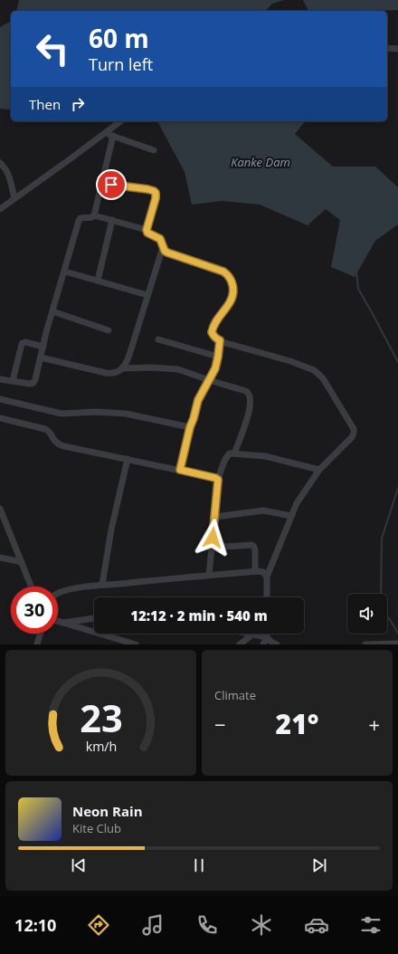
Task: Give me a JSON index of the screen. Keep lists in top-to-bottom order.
{
  "water": ["Kanke Dam"],
  "page": {
    "turn": ["60 m", "Turn left"],
    "then": "Then",
    "limit": "30",
    "trip": "12:12 · 2 min · 540 m",
    "tile": "Climate",
    "heat": ["−", "21°", "+"],
    "song": ["Neon Rain", "Kite Club"],
    "tabs": "12:10",
    "gauge": ["23", "km/h"]
  }
}
